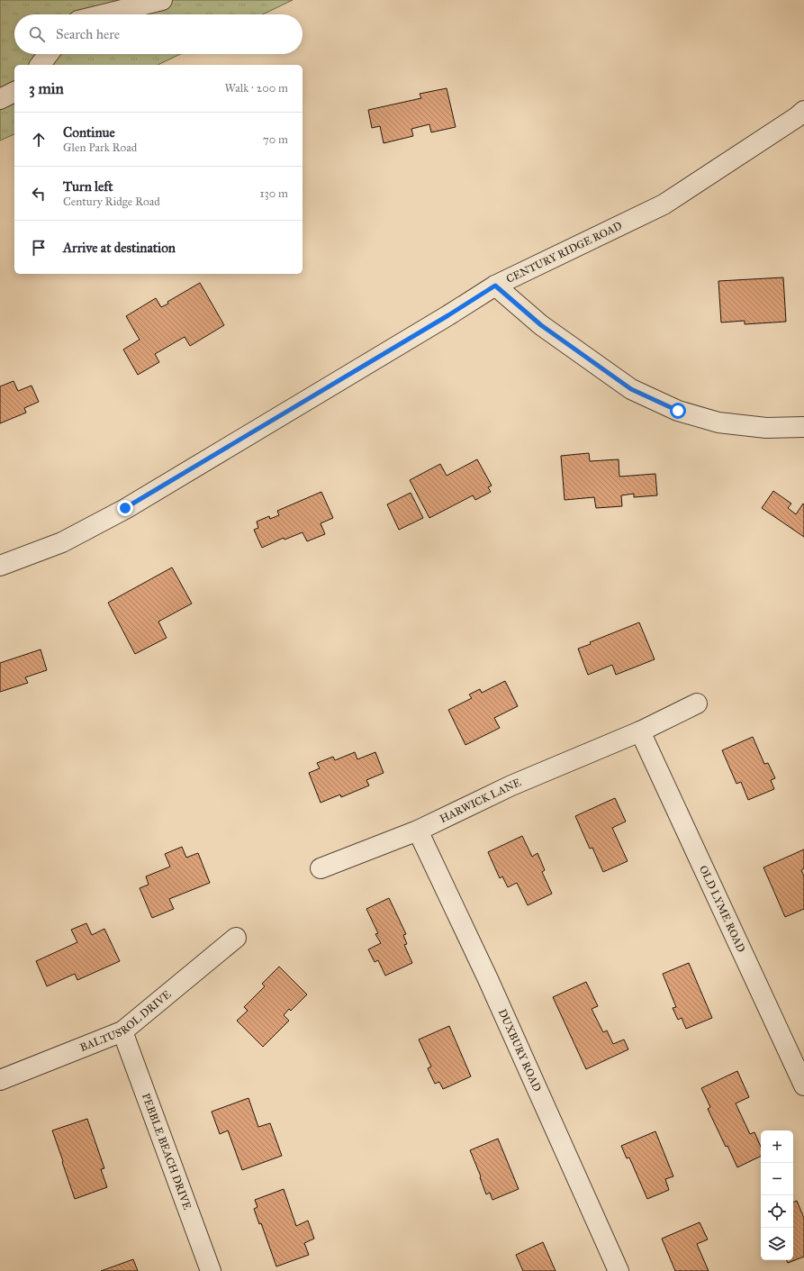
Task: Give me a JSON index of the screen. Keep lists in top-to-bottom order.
{
  "streets": {
    "street": [
      "CENTURY RIDGE ROAD",
      "HARWICK LANE",
      "OLD LYME ROAD",
      "BALTUSROL DRIVE",
      "DUXBURY ROAD",
      "PEBBLE BEACH DRIVE"
    ]
  },
  "crossings": [
    ["HARWICK LANE", "OLD LYME ROAD"],
    ["HARWICK LANE", "DUXBURY ROAD"],
    ["BALTUSROL DRIVE", "PEBBLE BEACH DRIVE"]
  ],
  "page": {
    "search": "Search here",
    "heading": ["3 min", "Walk · 200 m"],
    "list": [
      ["Continue", "Glen Park Road", "70 m"],
      ["Turn left", "Century Ridge Road", "130 m"],
      "Arrive at destination"
    ],
    "map_buttons": ["+", "−"]
  }
}
